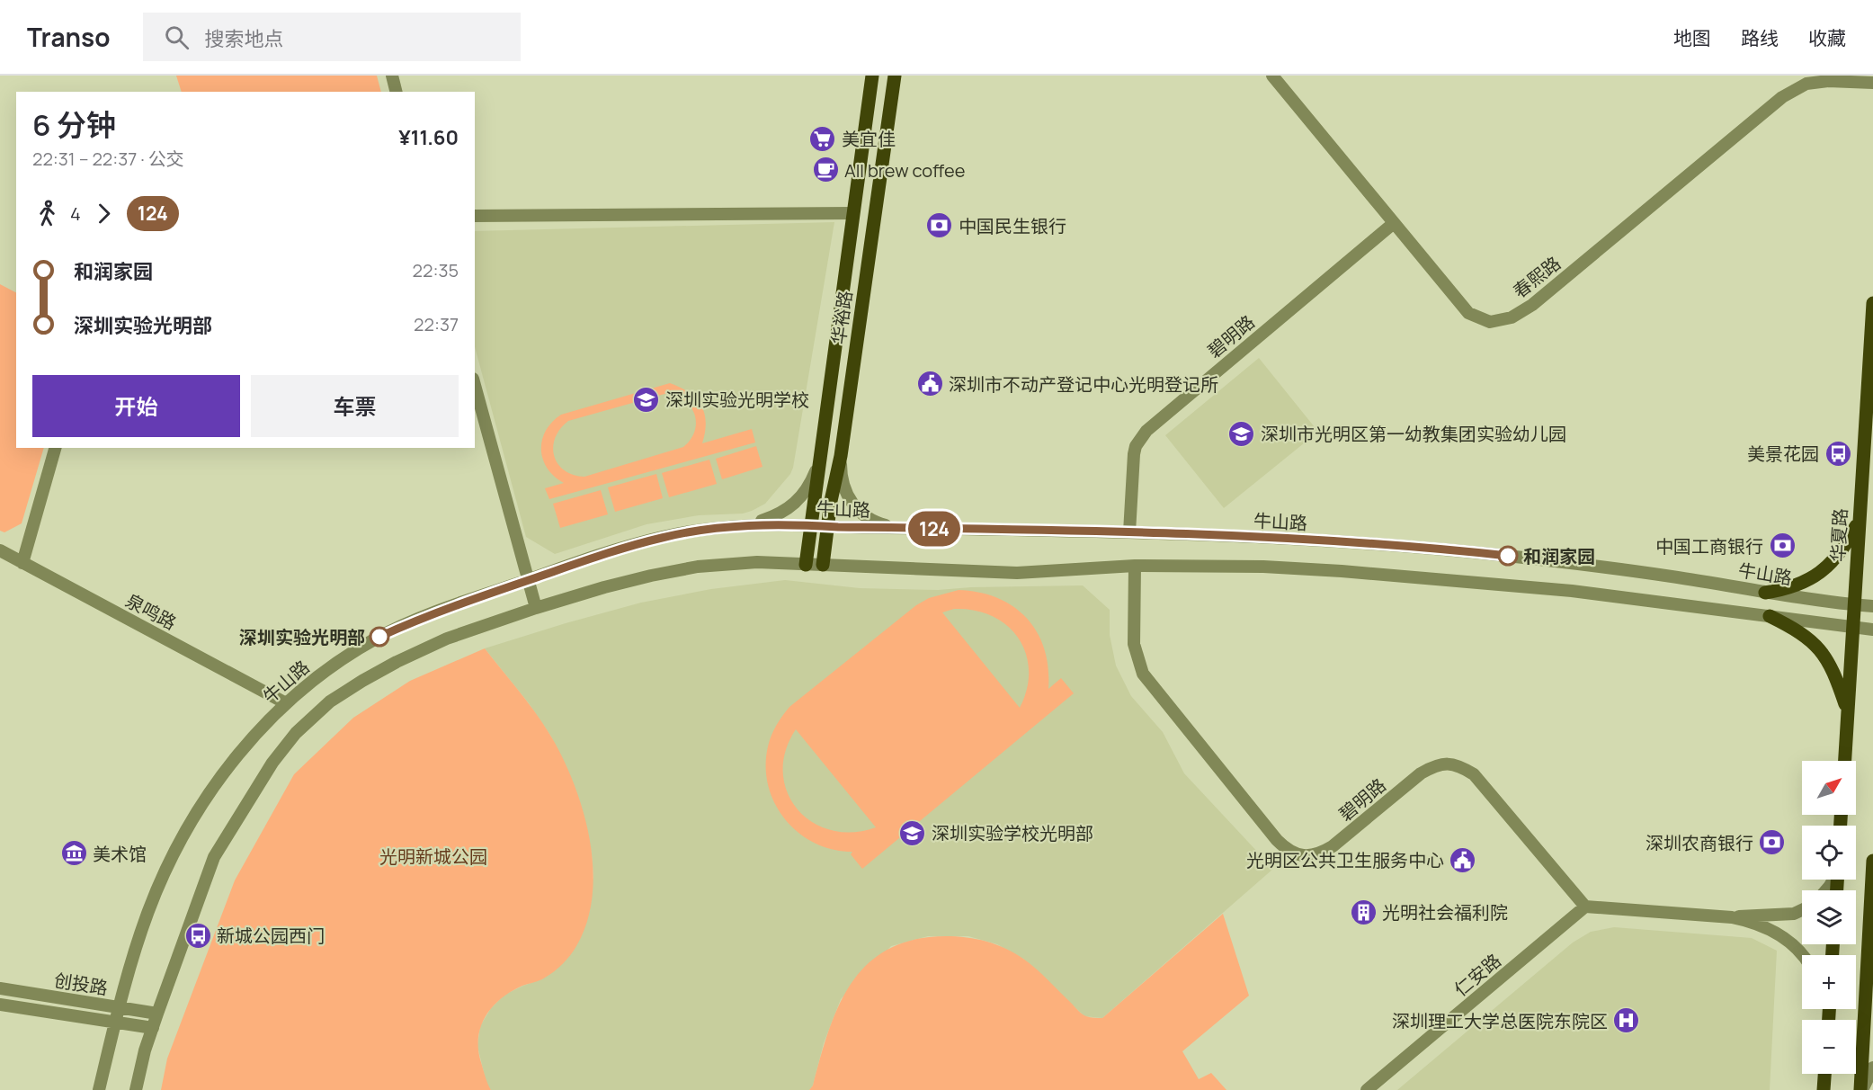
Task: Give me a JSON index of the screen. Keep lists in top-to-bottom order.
{
  "streets": {
    "main road": ["华裕路", "华夏路"],
    "street": [
      "春熙路",
      "碧明路",
      "牛山路",
      "泉鸣路",
      "仁安路",
      "创投路"
    ]
  },
  "crossings": [
    ["春熙路", "碧明路"],
    ["华裕路", "牛山路"],
    ["碧明路", "牛山路"],
    ["碧明路", "仁安路"],
    ["牛山路", "华夏路"],
    ["牛山路", "泉鸣路"],
    ["牛山路", "创投路"]
  ],
  "parks": ["光明新城公园"],
  "places": {
    "supermarket": ["美宜佳"],
    "cafe": ["All brew coffee"],
    "bank": ["中国民生银行", "中国工商银行", "深圳农商银行"],
    "public building": ["深圳市不动产登记中心光明登记所", "光明区公共卫生服务中心"],
    "school or university": ["深圳实验光明学校", "深圳市光明区第一幼教集团实验幼儿园", "深圳实验学校光明部"],
    "bus stop": ["美景花园", "新城公园西门"],
    "other": ["和润家园", "深圳实验光明部"],
    "museum": ["美术馆"],
    "building": ["光明社会福利院"],
    "hospital": ["深圳理工大学总医院东院区"]
  },
  "lines": ["bus line 124"],
  "north": "top right",
  "page": {
    "header": "Transo",
    "search": "搜索地点",
    "nav": ["地图", "路线", "收藏"],
    "on_map": "124",
    "heading": ["6 分钟", "22:31 – 22:37 · 公交", "¥11.60"],
    "legs": ["4", "124"],
    "list": [
      {
        "name": "和润家园",
        "value": "22:35"
      },
      {
        "name": "深圳实验光明部",
        "value": "22:37"
      }
    ],
    "buttons": ["开始", "车票"],
    "map_buttons": ["+", "−"]
  }
}
